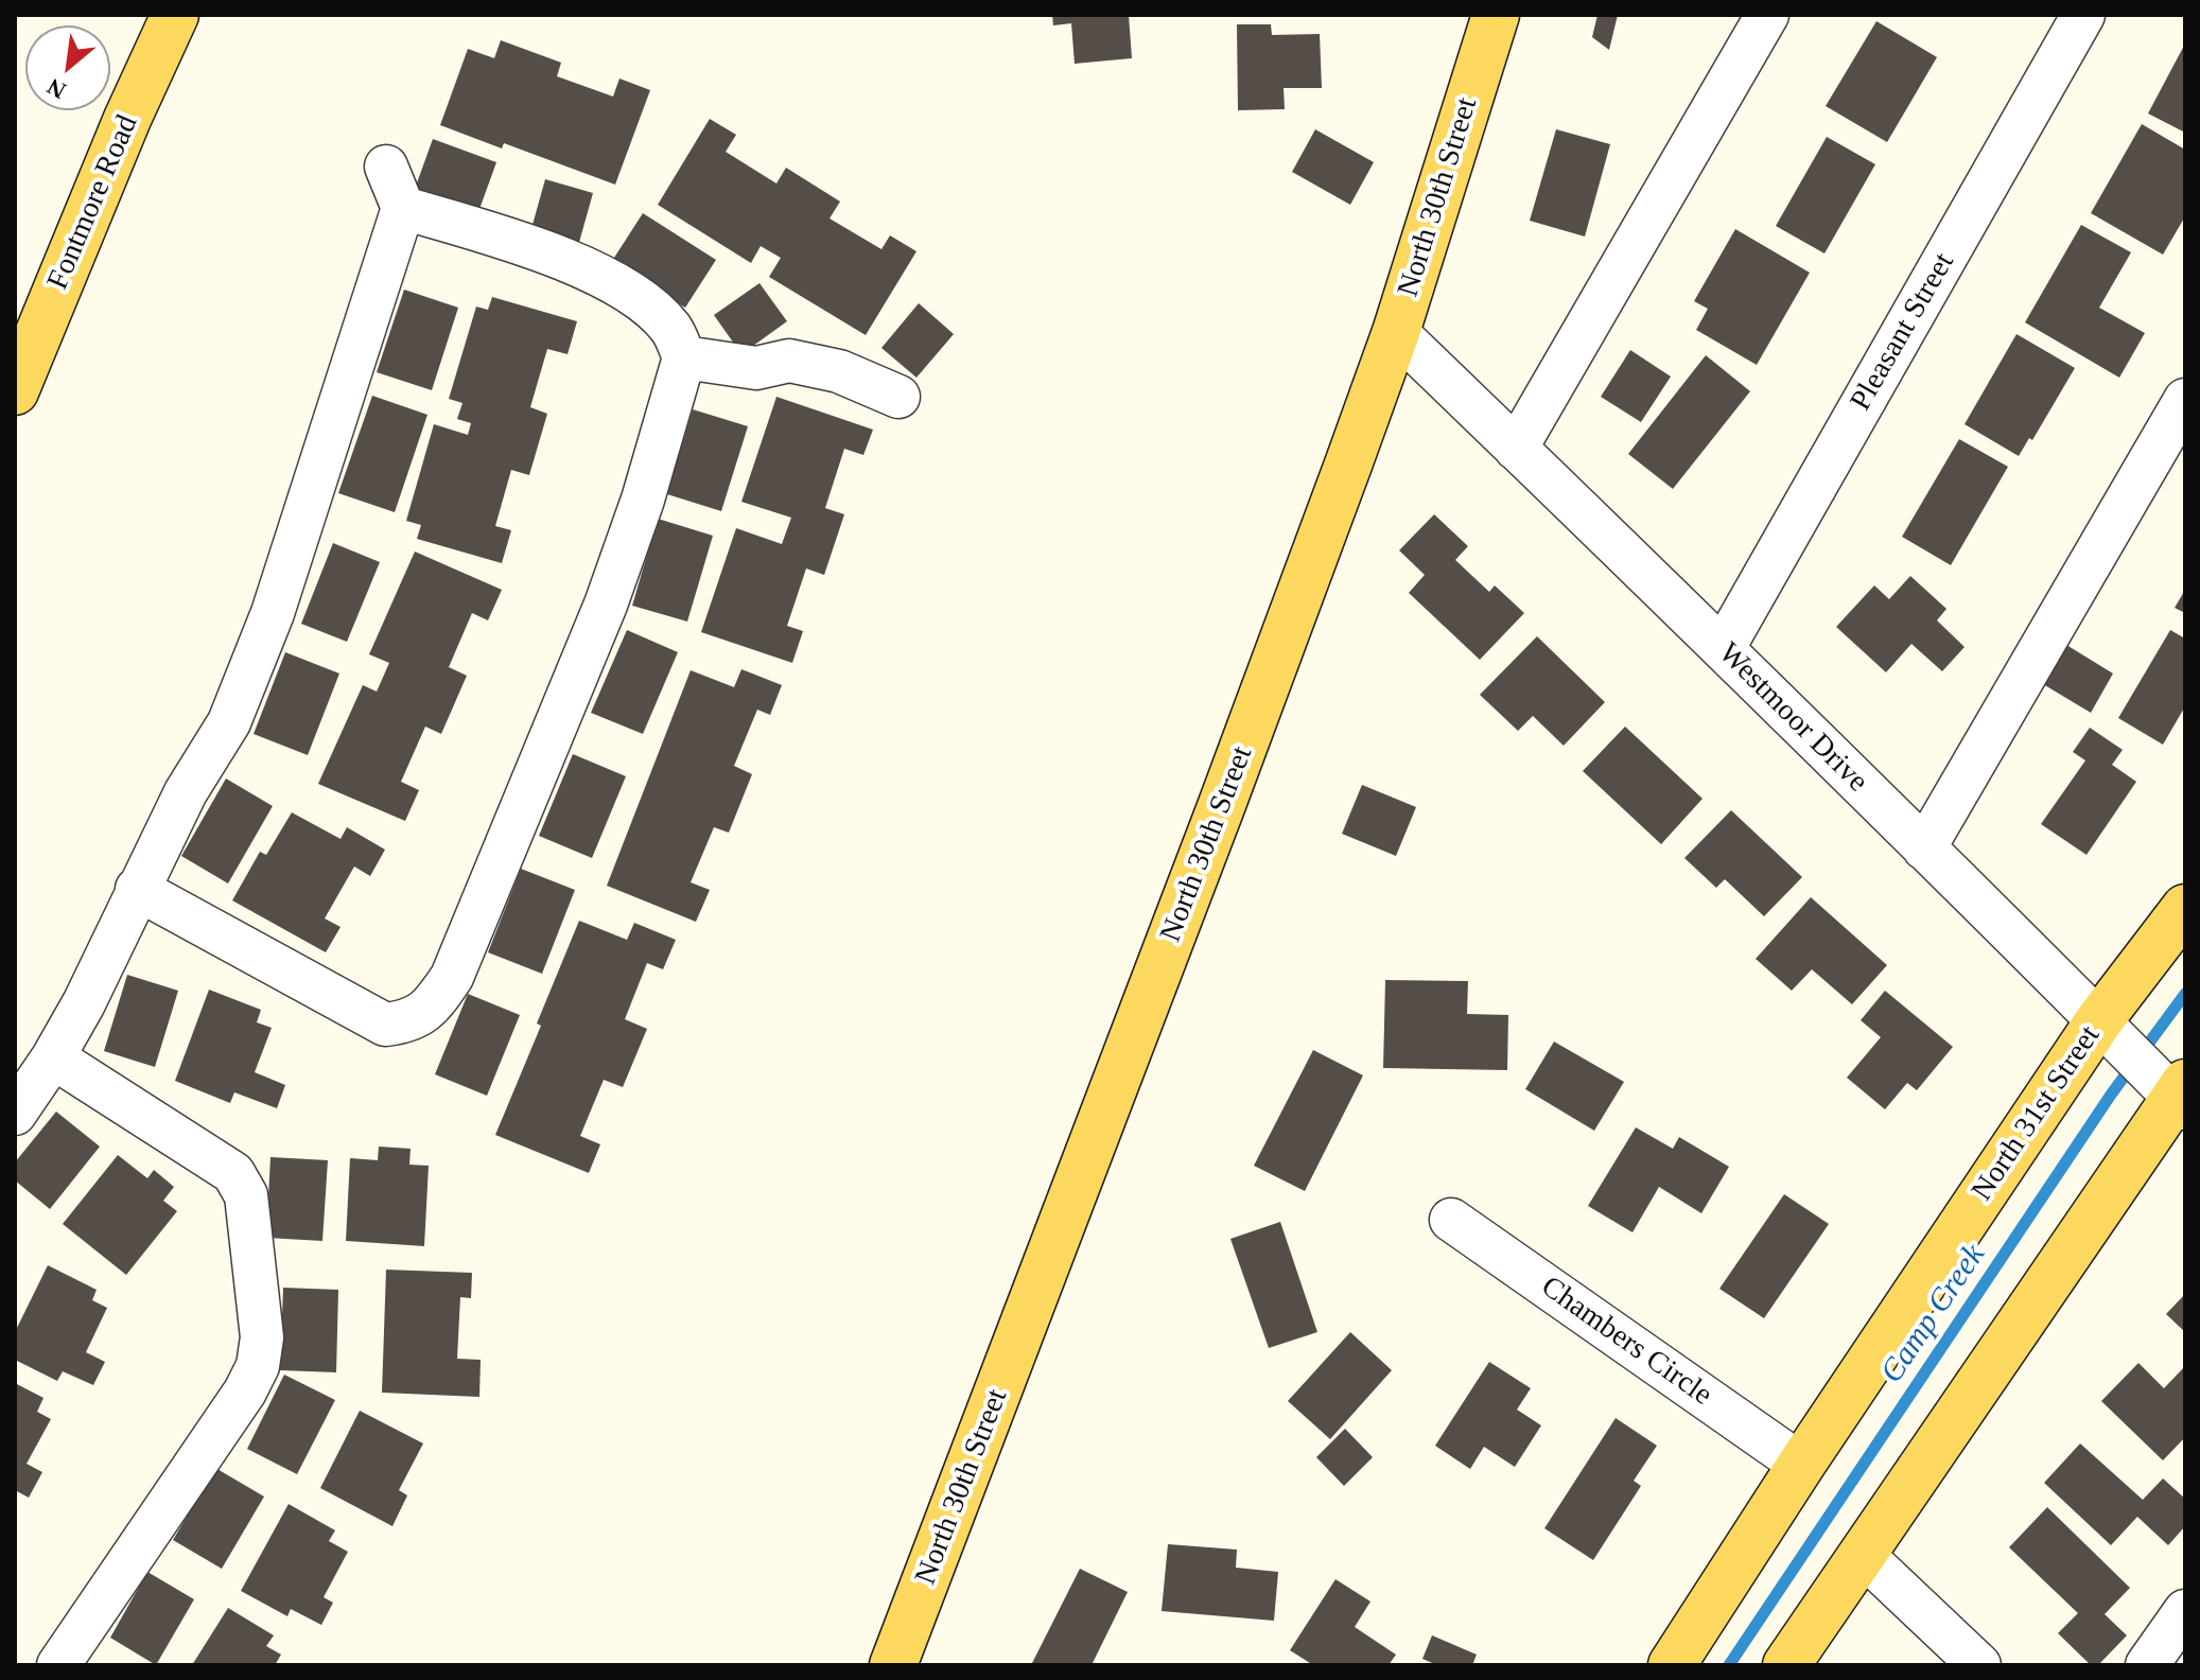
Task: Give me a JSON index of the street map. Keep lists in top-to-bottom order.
{
  "streets": {
    "main road": ["North 30th Street", "Fontmore Road", "North 31st Street"],
    "street": ["Pleasant Street", "Westmoor Drive", "Chambers Circle"]
  },
  "crossings": [
    ["North 30th Street", "Westmoor Drive"],
    ["Pleasant Street", "Westmoor Drive"],
    ["Westmoor Drive", "North 31st Street"],
    ["North 31st Street", "Chambers Circle"]
  ],
  "water": ["Camp Creek"],
  "north": "bottom left"
}
